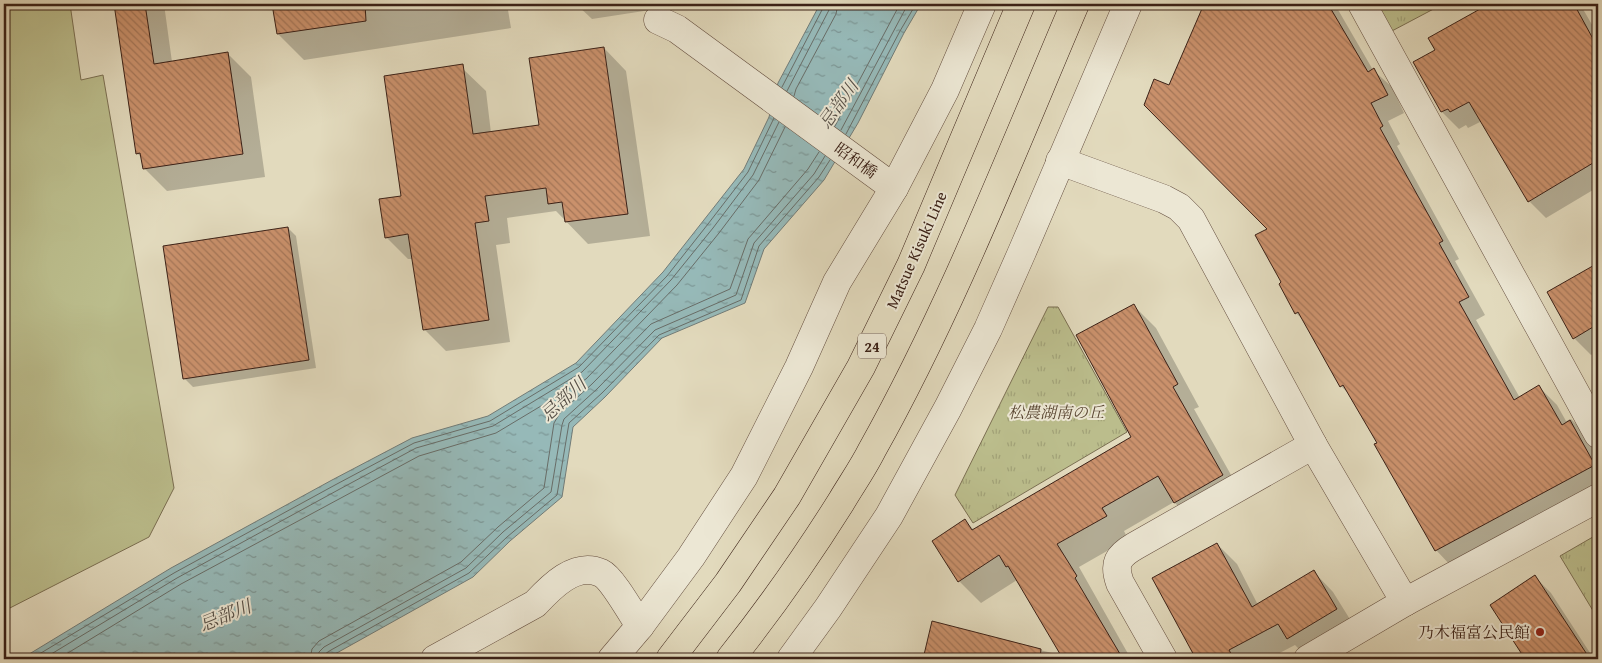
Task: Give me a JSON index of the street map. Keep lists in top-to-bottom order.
{
  "streets": {
    "main road": ["Matsue Kisuki Line", "24"],
    "street": ["昭和橋"]
  },
  "water": ["忌部川"],
  "parks": ["松農湖南の丘"],
  "places": ["乃木福富公民館"]
}
